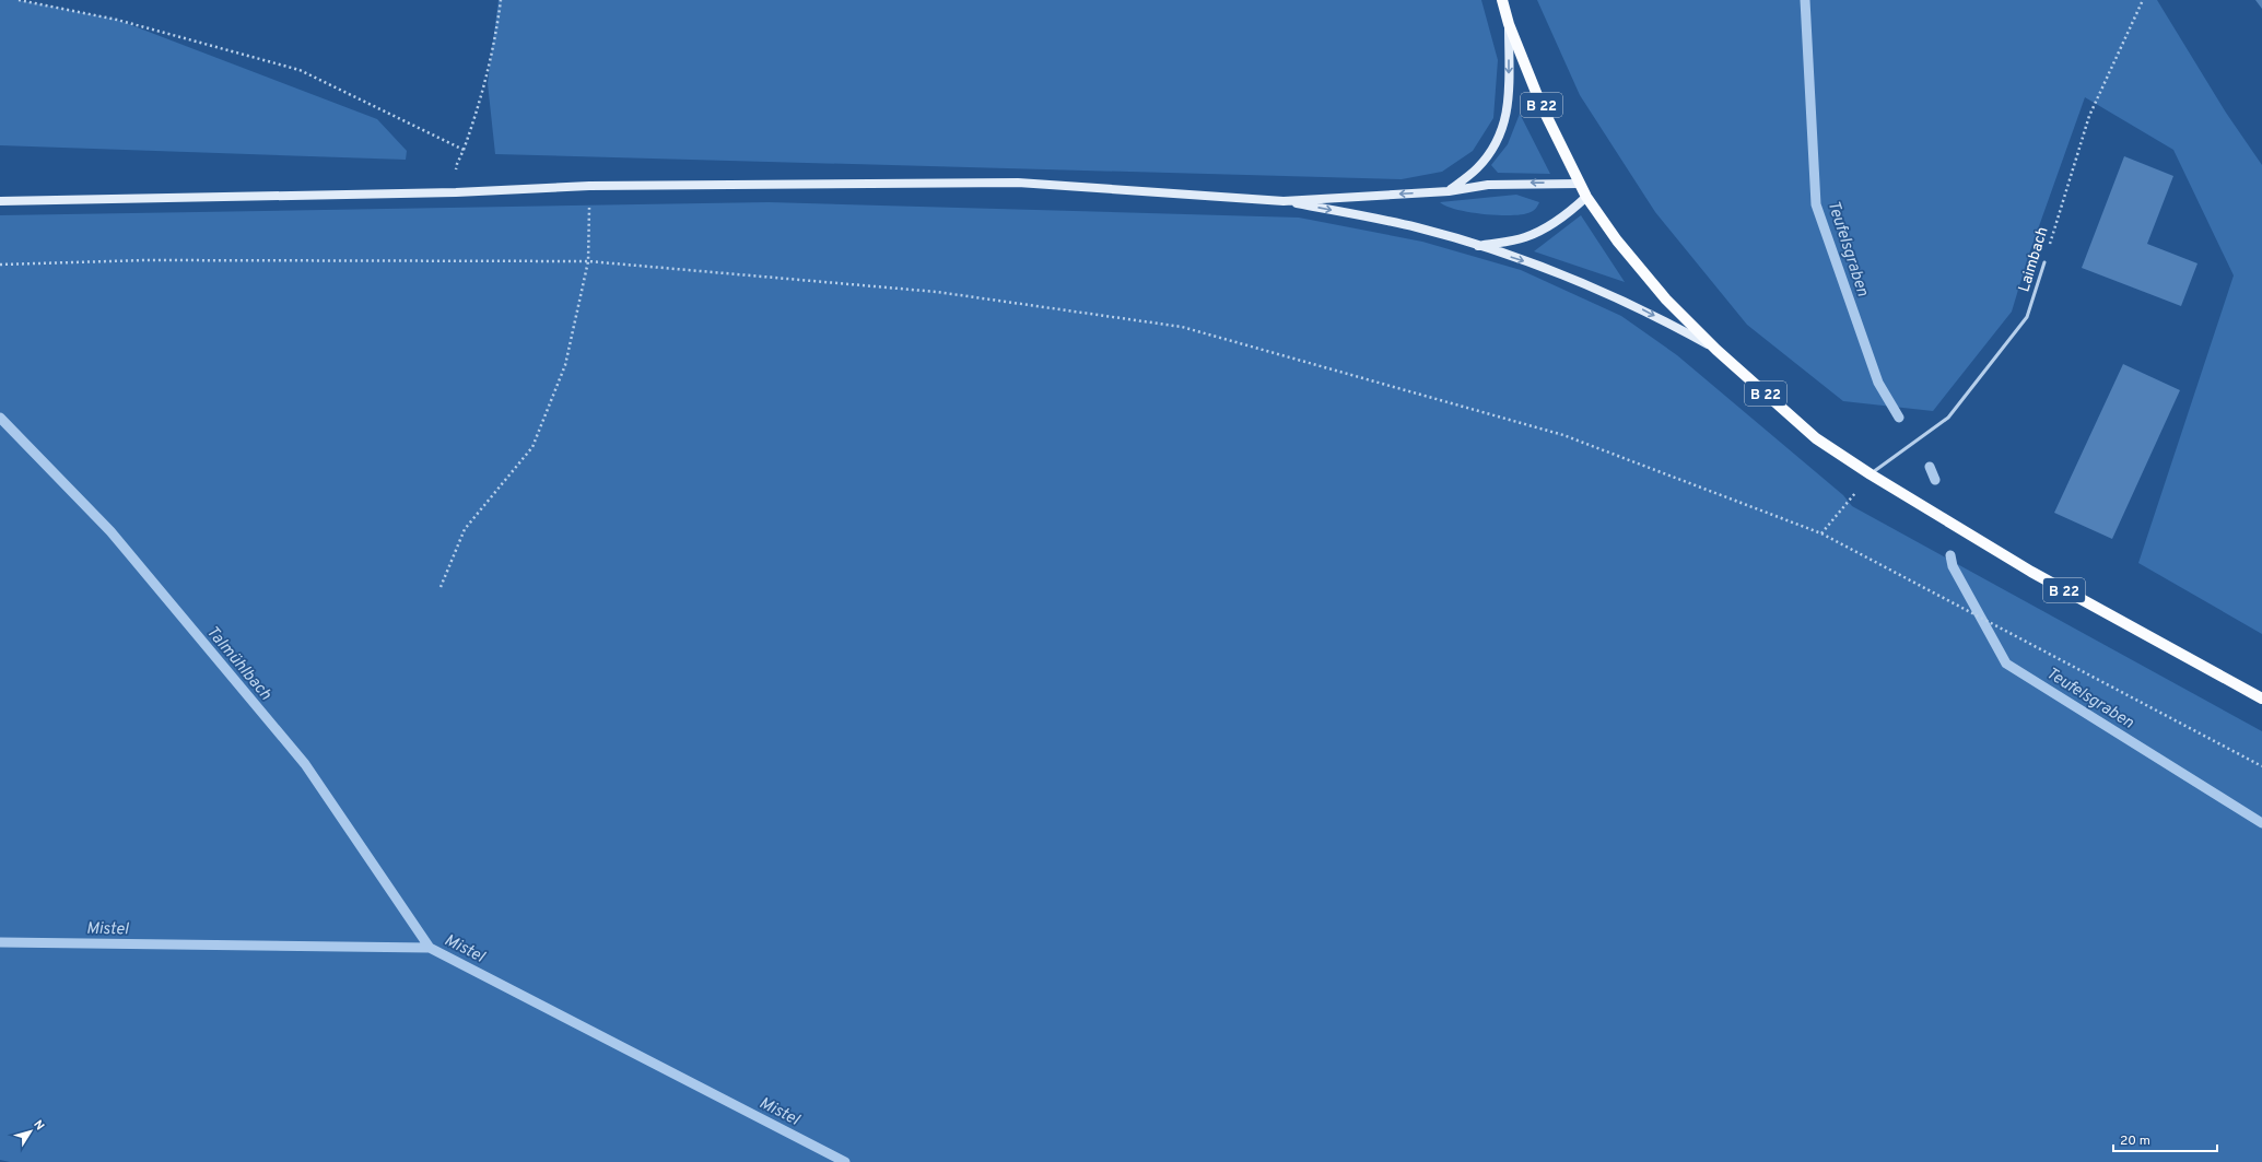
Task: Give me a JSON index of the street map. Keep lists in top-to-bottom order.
{
  "streets": {
    "main road": ["B 22"],
    "lane": ["Laimbach"]
  },
  "crossings": [
    ["B 22", "Laimbach"]
  ],
  "water": ["Teufelsgraben", "Talmühlbach", "Mistel"],
  "scale_bar": "20 m",
  "north": "top right"
}
